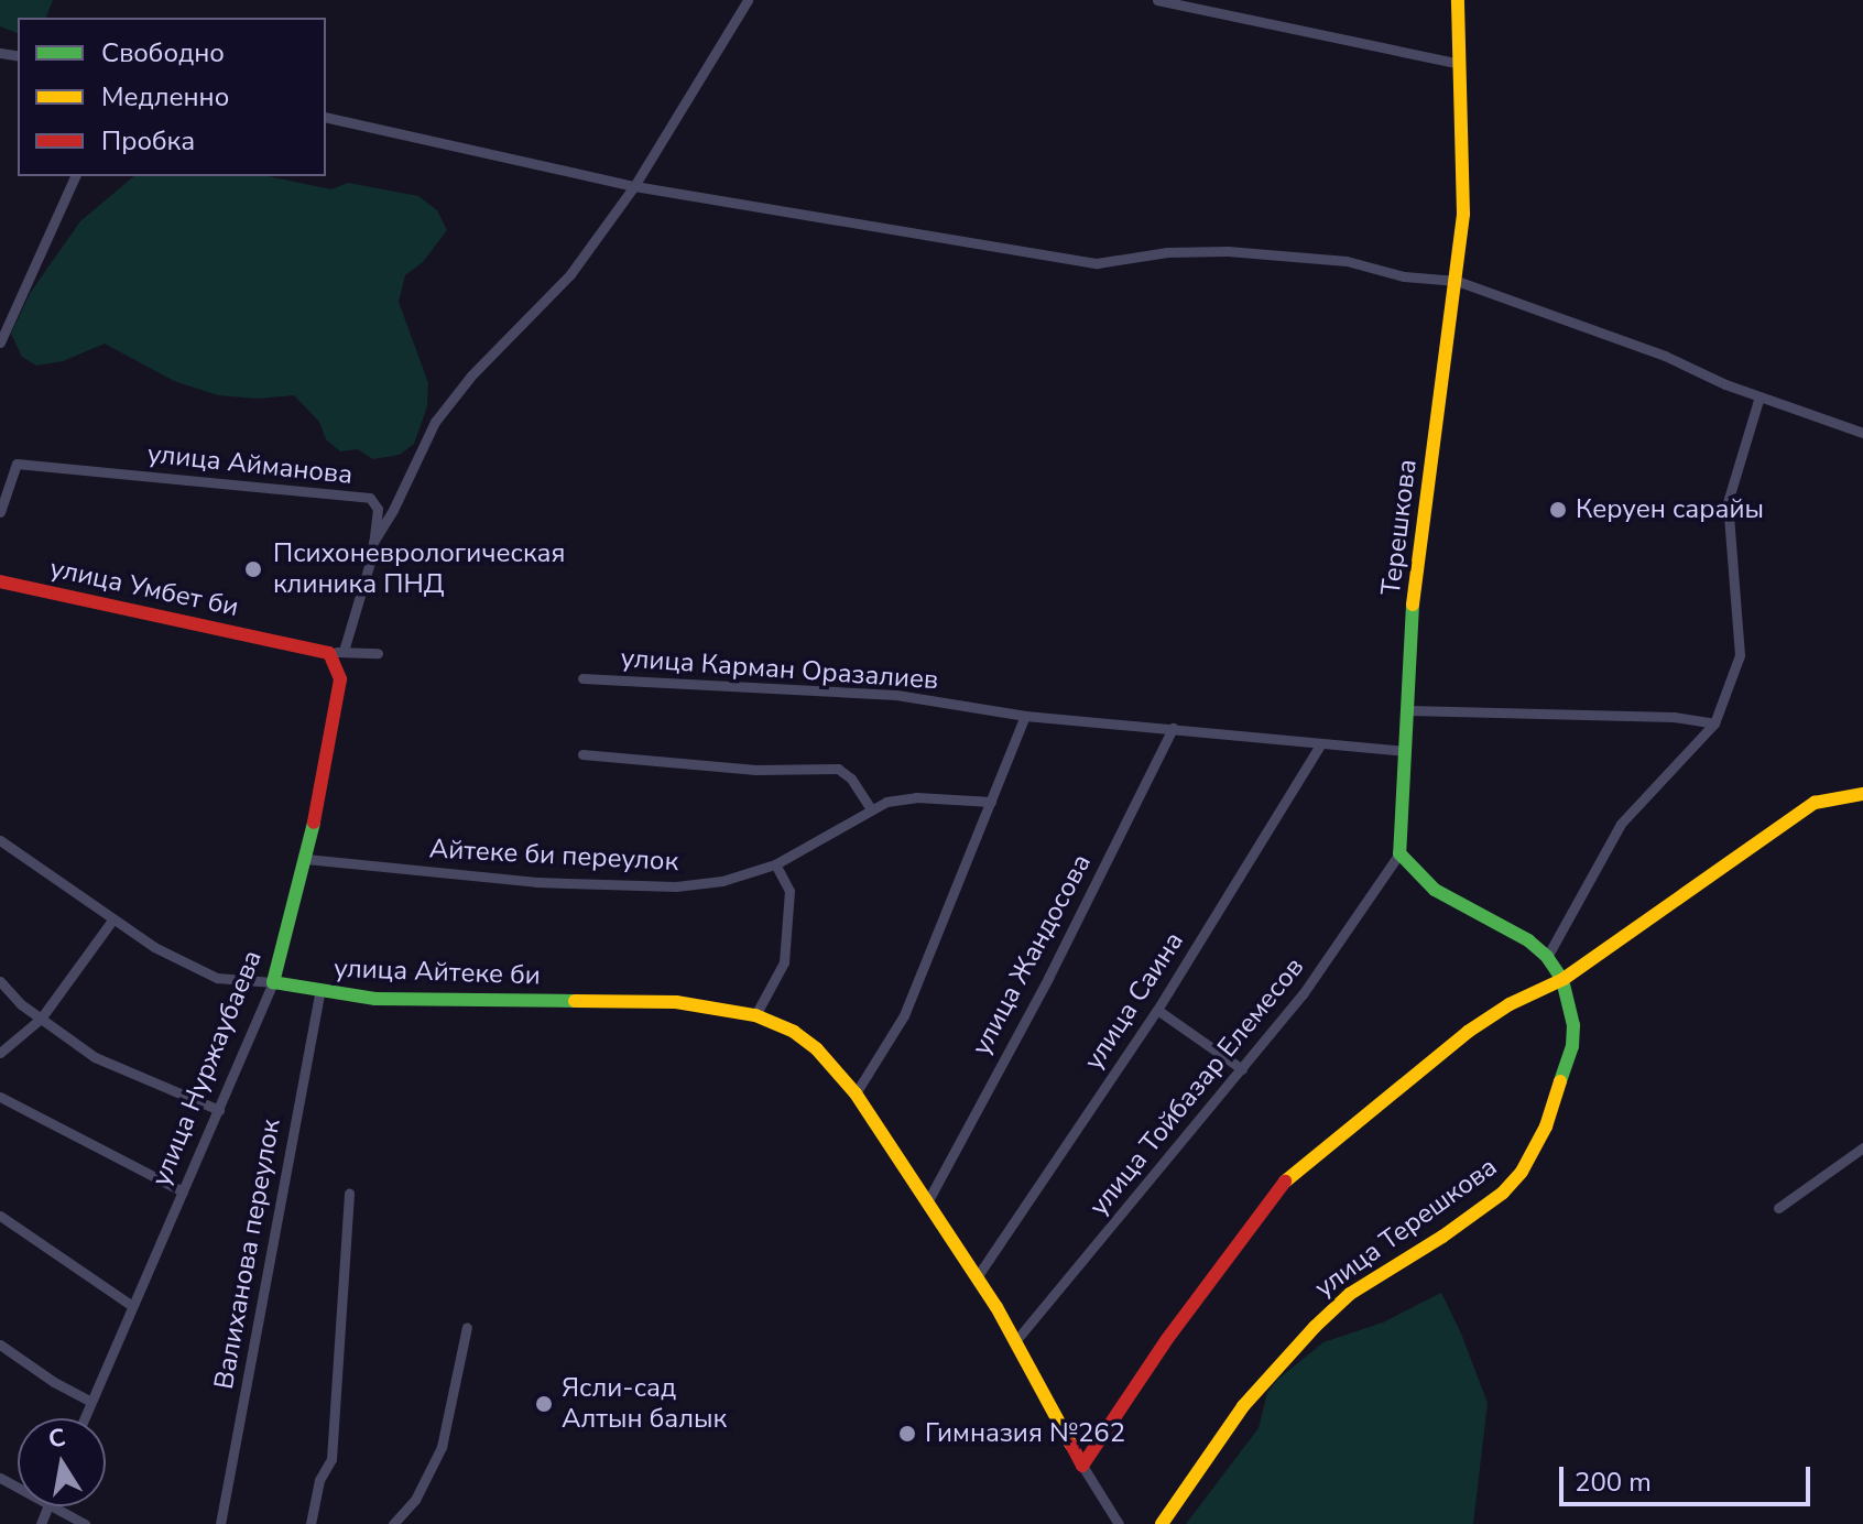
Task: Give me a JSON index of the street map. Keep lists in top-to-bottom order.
{
  "streets": {
    "street": [
      "улица Айманова",
      "Терешкова",
      "улица Умбет би",
      "улица Карман Оразалиев",
      "Айтеке би переулок",
      "улица Жандосова",
      "улица Айтеке би",
      "улица Саина",
      "улица Нуржаубаева",
      "улица Тойбазар Елемесов",
      "улица Терешкова",
      "Валиханова переулок"
    ]
  },
  "crossings": [
    ["улица Айманова", "улица Умбет би"],
    ["улица Айманова", "улица Нуржаубаева"],
    ["Терешкова", "улица Карман Оразалиев"],
    ["Терешкова", "улица Тойбазар Елемесов"],
    ["улица Умбет би", "улица Нуржаубаева"],
    ["улица Карман Оразалиев", "улица Жандосова"],
    ["улица Карман Оразалиев", "улица Саина"],
    ["Айтеке би переулок", "улица Нуржаубаева"],
    ["улица Жандосова", "улица Айтеке би"],
    ["улица Айтеке би", "улица Саина"],
    ["улица Айтеке би", "улица Нуржаубаева"],
    ["улица Айтеке би", "улица Тойбазар Елемесов"],
    ["улица Айтеке би", "Валиханова переулок"]
  ],
  "places": [
    "Керуен сарайы",
    "Психоневрологическая клиника ПНД",
    "Ясли-сад Алтын балык",
    "Гимназия №262"
  ],
  "legend": ["Свободно", "Медленно", "Пробка"],
  "scale_bar": "200 m",
  "north": "top"
}
